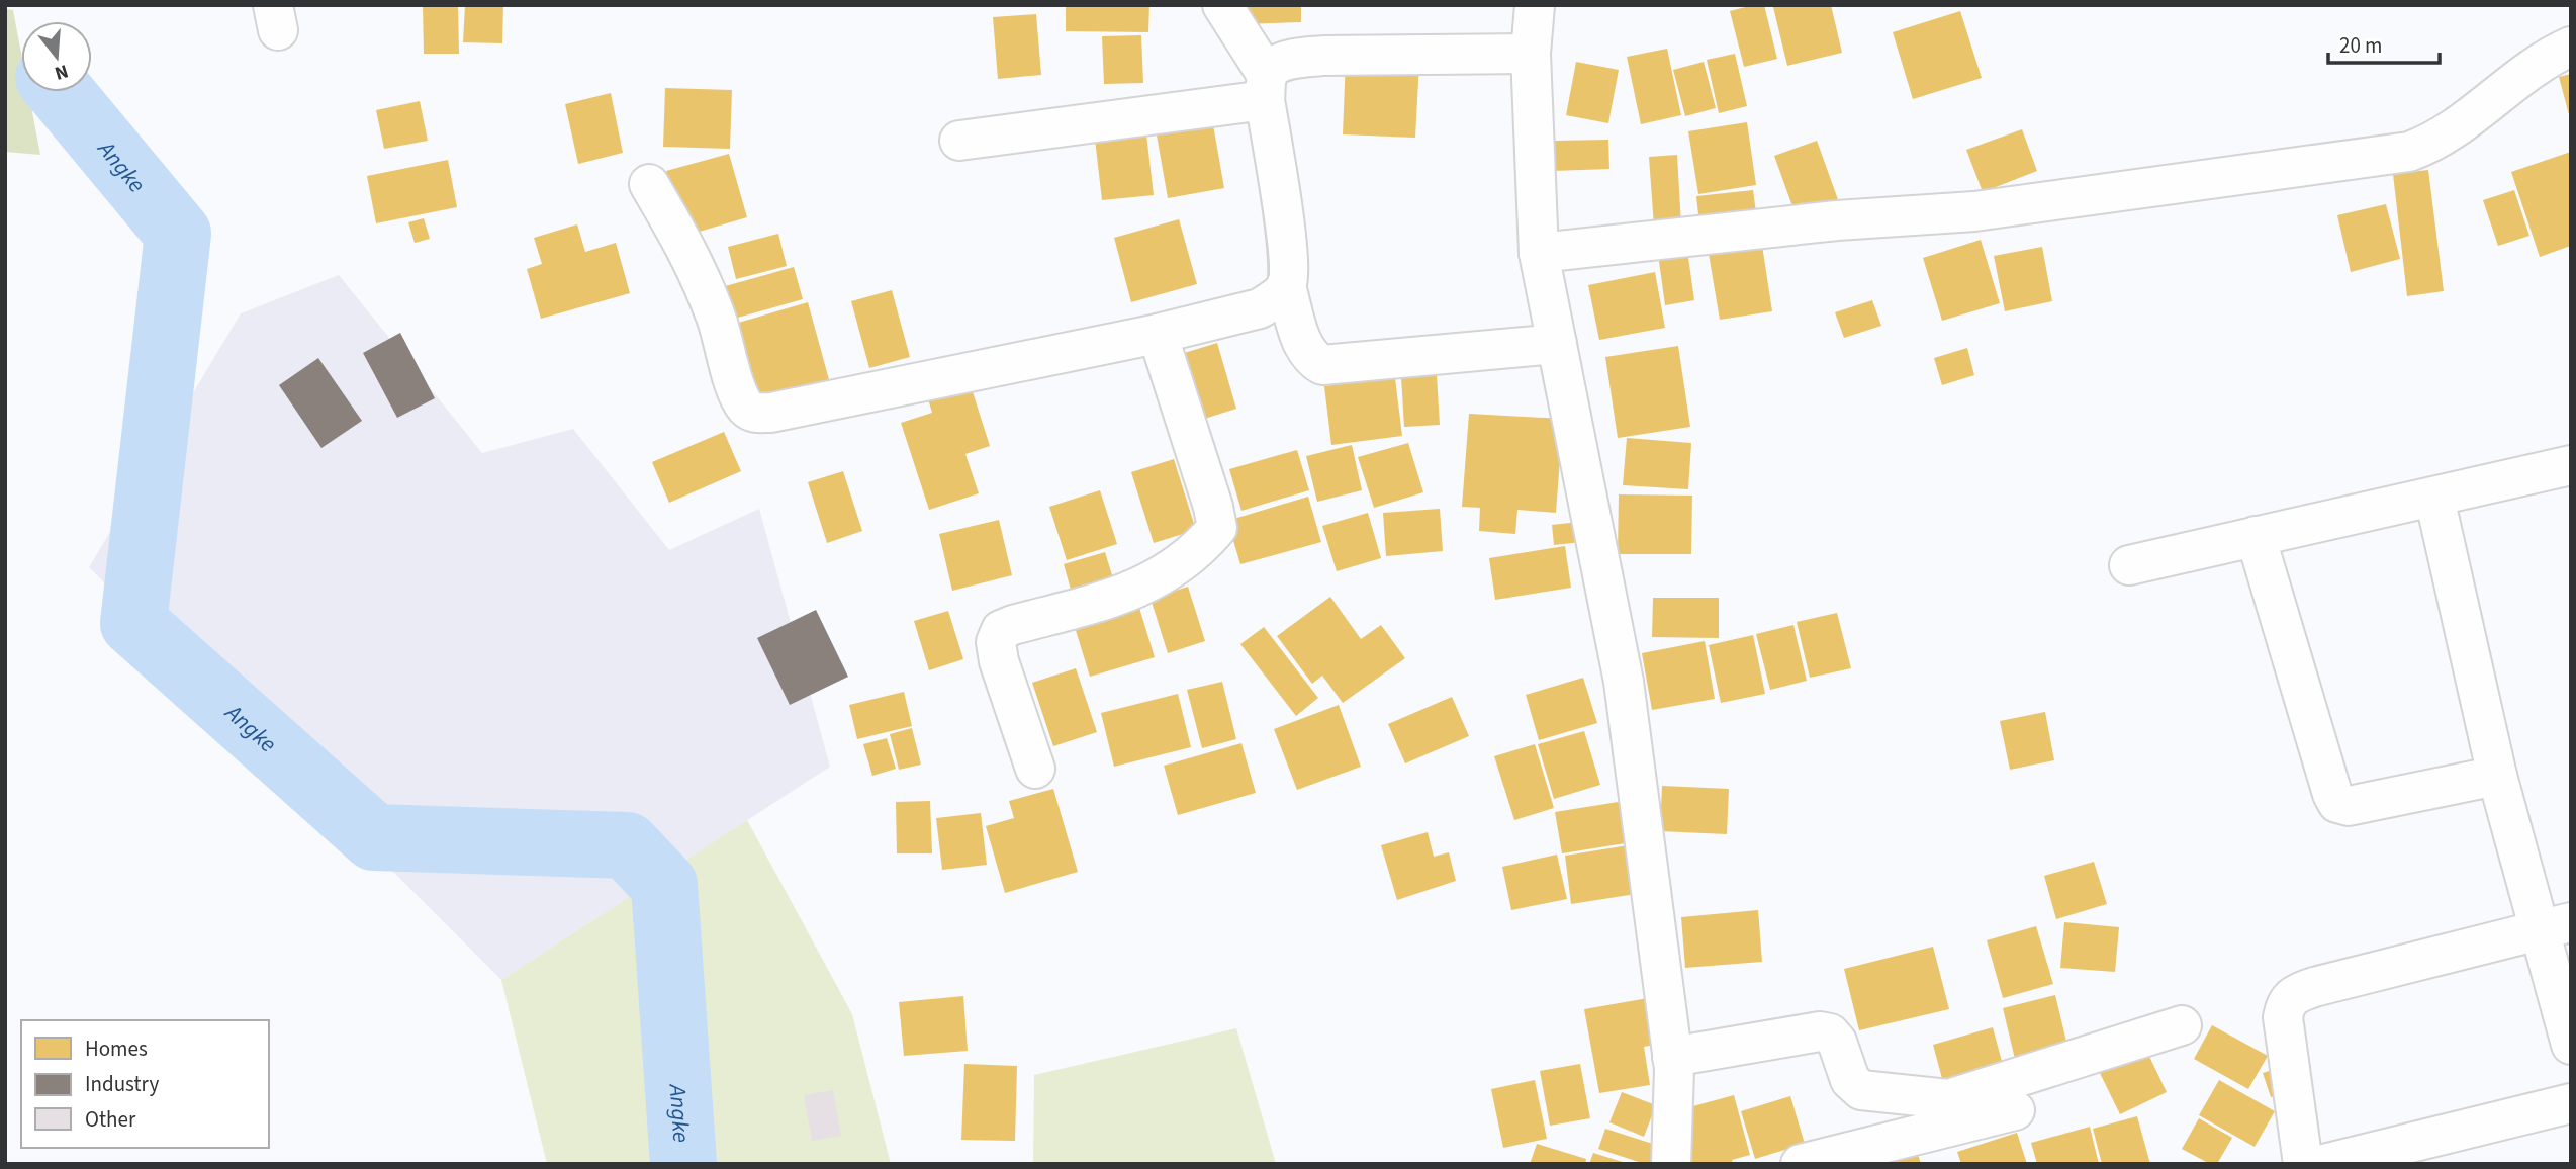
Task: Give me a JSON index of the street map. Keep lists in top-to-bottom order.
{
  "water": ["Angke"],
  "legend": ["Homes", "Industry", "Other"],
  "scale_bar": "20 m",
  "north": "bottom"
}
